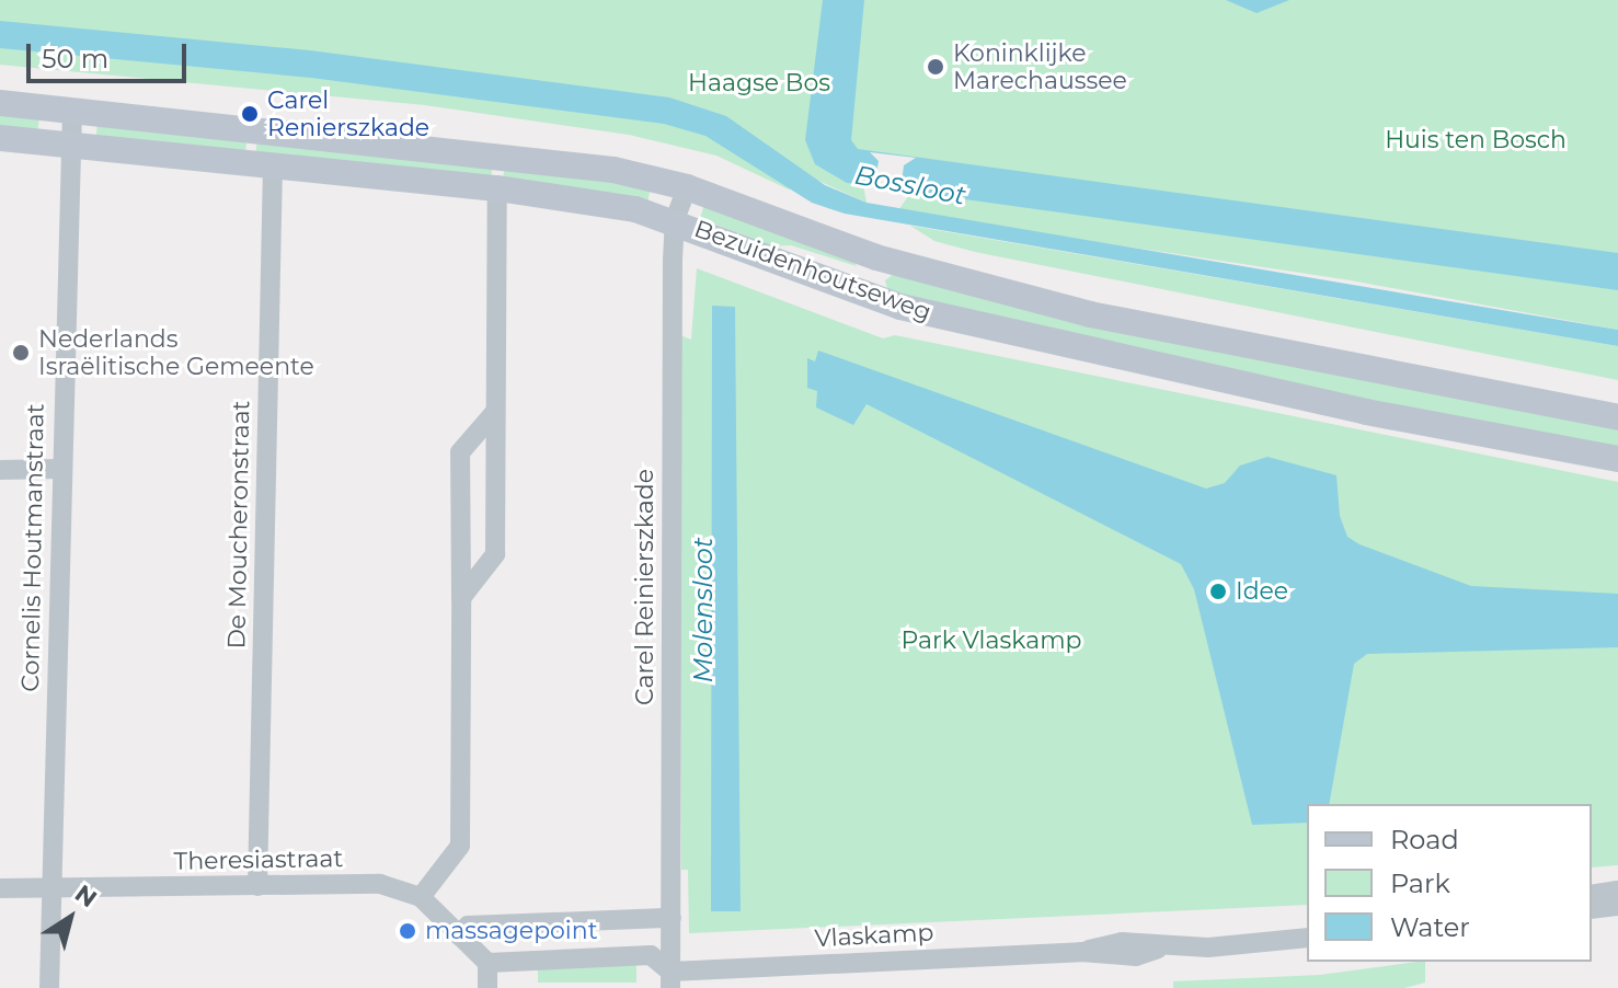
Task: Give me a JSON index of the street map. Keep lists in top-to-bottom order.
{
  "streets": {
    "main road": ["Bezuidenhoutseweg"],
    "street": [
      "De Moucheronstraat",
      "Cornelis Houtmanstraat",
      "Carel Reinierszkade",
      "Theresiastraat",
      "Vlaskamp"
    ]
  },
  "crossings": [
    ["Bezuidenhoutseweg", "De Moucheronstraat"],
    ["Bezuidenhoutseweg", "Cornelis Houtmanstraat"],
    ["Bezuidenhoutseweg", "Carel Reinierszkade"],
    ["De Moucheronstraat", "Theresiastraat"],
    ["Cornelis Houtmanstraat", "Theresiastraat"],
    ["Carel Reinierszkade", "Vlaskamp"]
  ],
  "water": ["Bossloot", "Molensloot"],
  "parks": ["Haagse Bos", "Huis ten Bosch", "Park Vlaskamp"],
  "places": [
    "Koninklijke Marechaussee",
    "Carel Renierszkade",
    "Nederlands Israëlitische Gemeente",
    "Idee",
    "massagepoint"
  ],
  "legend": ["Road", "Park", "Water"],
  "scale_bar": "50 m",
  "north": "top right"
}
